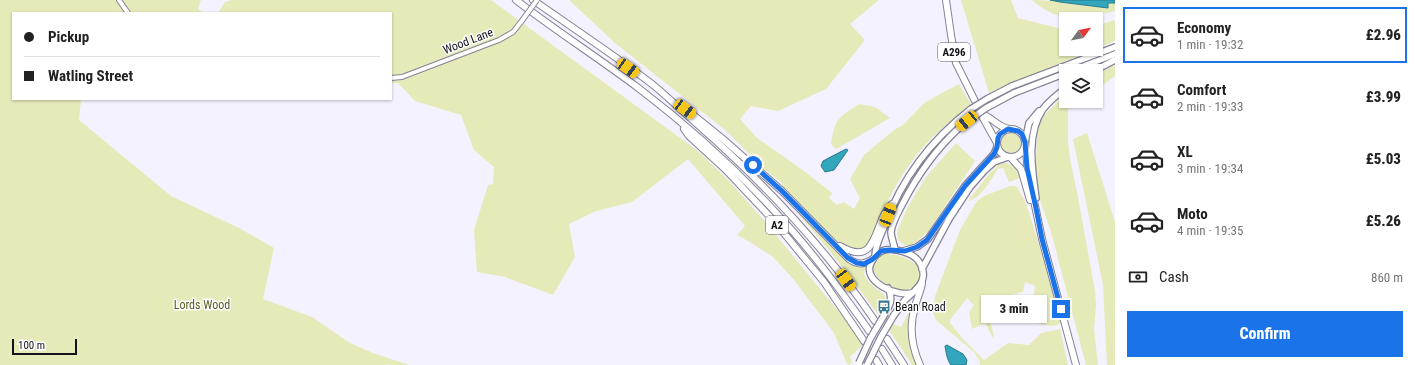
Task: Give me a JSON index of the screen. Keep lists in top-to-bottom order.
{
  "streets": {
    "main road": ["A296", "A2"],
    "street": ["Wood Lane"]
  },
  "parks": ["Lords Wood"],
  "places": {
    "bus stop": ["Bean Road"]
  },
  "scale_bar": "100 m",
  "north": "top right",
  "page": {
    "list": [
      {
        "name": "Economy",
        "note": "1 min · 19:32",
        "value": "£2.96"
      },
      {
        "name": "Comfort",
        "note": "2 min · 19:33",
        "value": "£3.99"
      },
      {
        "name": "XL",
        "note": "3 min · 19:34",
        "value": "£5.03"
      },
      {
        "name": "Moto",
        "note": "4 min · 19:35",
        "value": "£5.26"
      }
    ],
    "banner": ["Pickup", "Watling Street"],
    "pay": ["Cash", "860 m"],
    "bubble": "3 min",
    "buttons": "Confirm",
    "scale": "100 m"
  }
}
